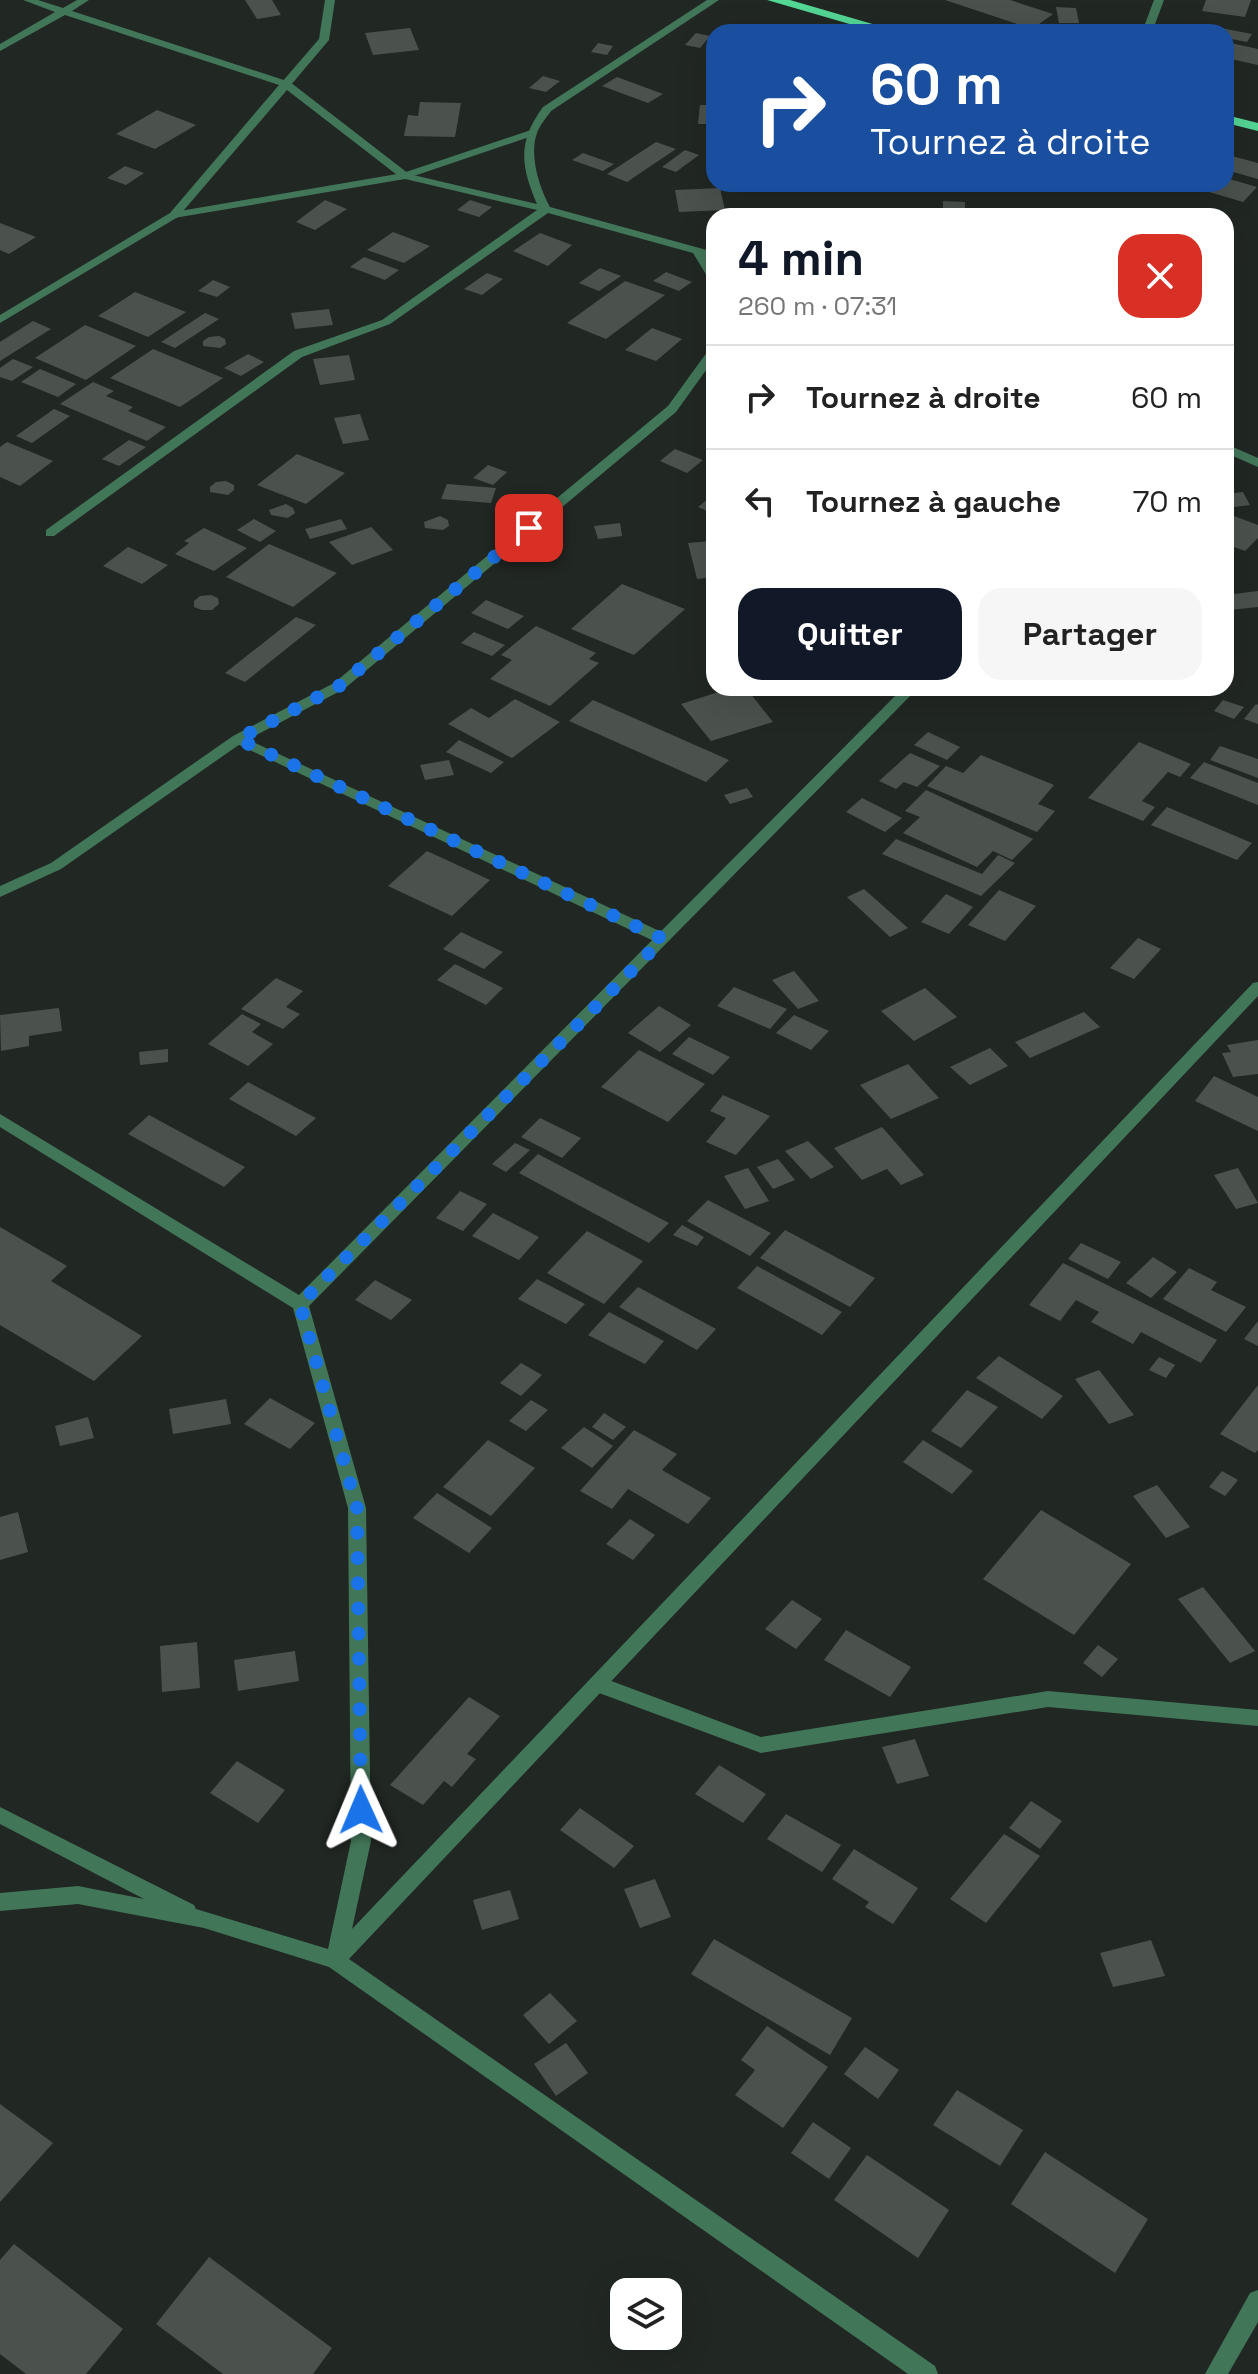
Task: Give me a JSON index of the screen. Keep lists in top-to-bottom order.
{
  "page": {
    "turn": ["60 m", "Tournez à droite"],
    "heading": ["4 min", "260 m · 07:31"],
    "list": [
      {
        "name": "Tournez à droite",
        "value": "60 m"
      },
      {
        "name": "Tournez à gauche",
        "value": "70 m"
      }
    ],
    "buttons": ["Quitter", "Partager"]
  }
}
